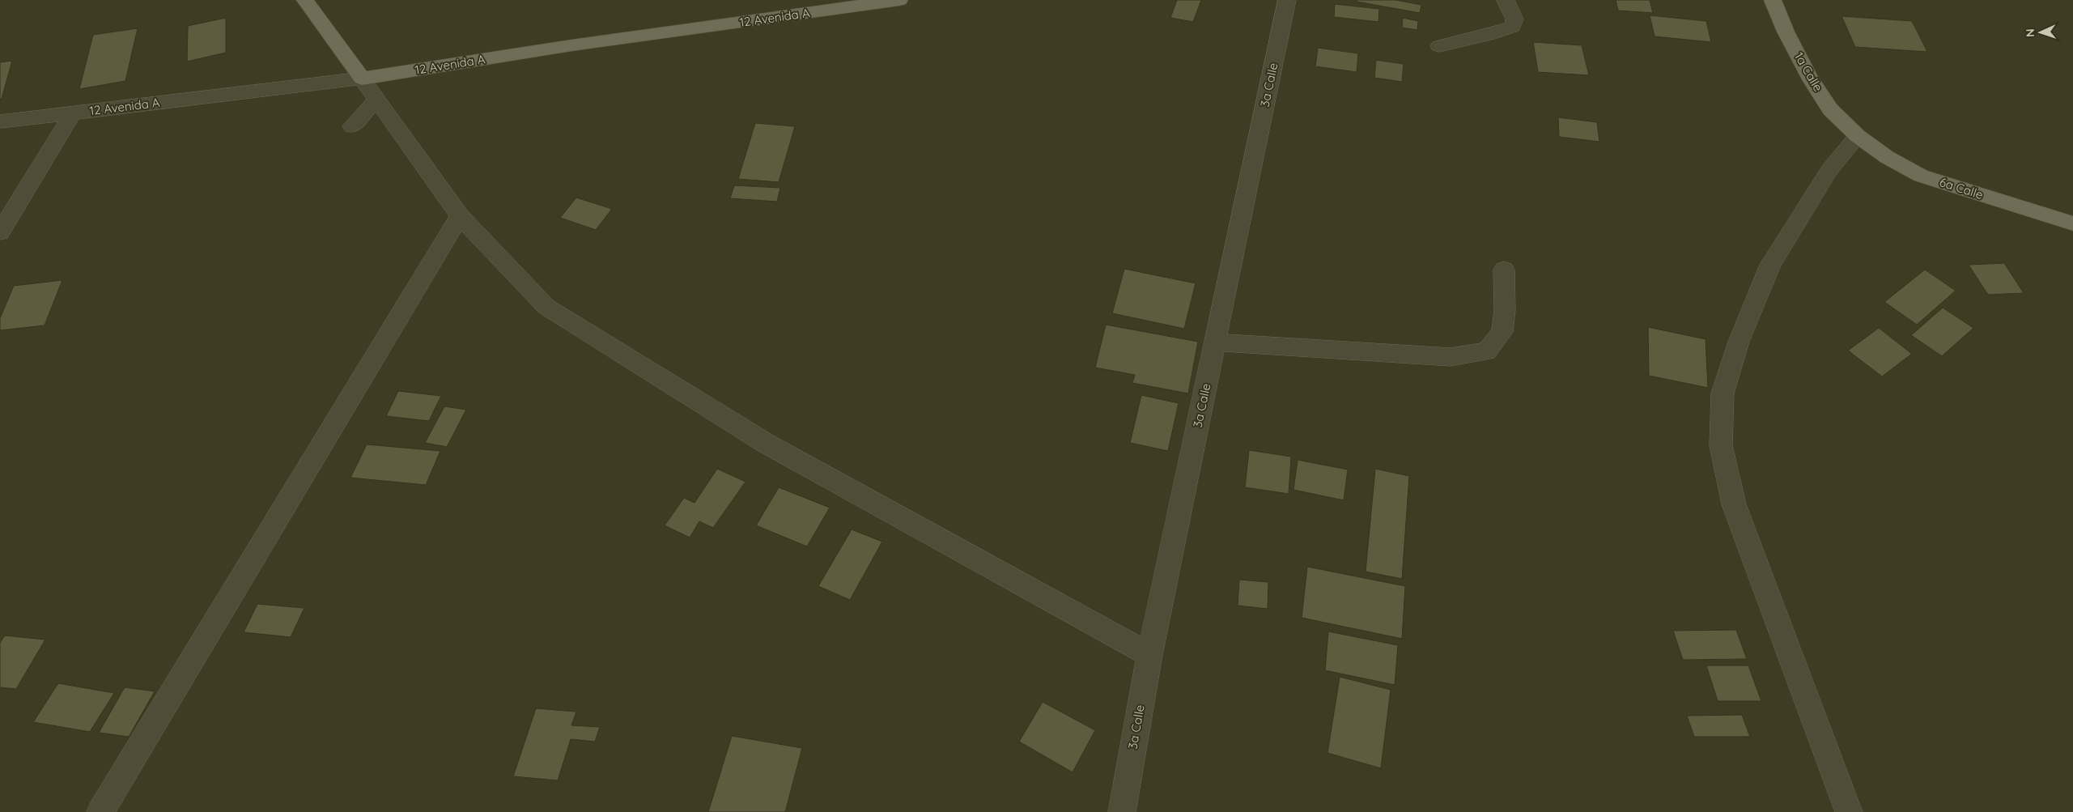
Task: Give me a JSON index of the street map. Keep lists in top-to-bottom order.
{
  "streets": {
    "main road": ["12 Avenida A", "1a Calle", "6a Calle"],
    "street": ["3a Calle"]
  },
  "crossings": [
    ["1a Calle", "6a Calle"]
  ],
  "north": "left"
}
